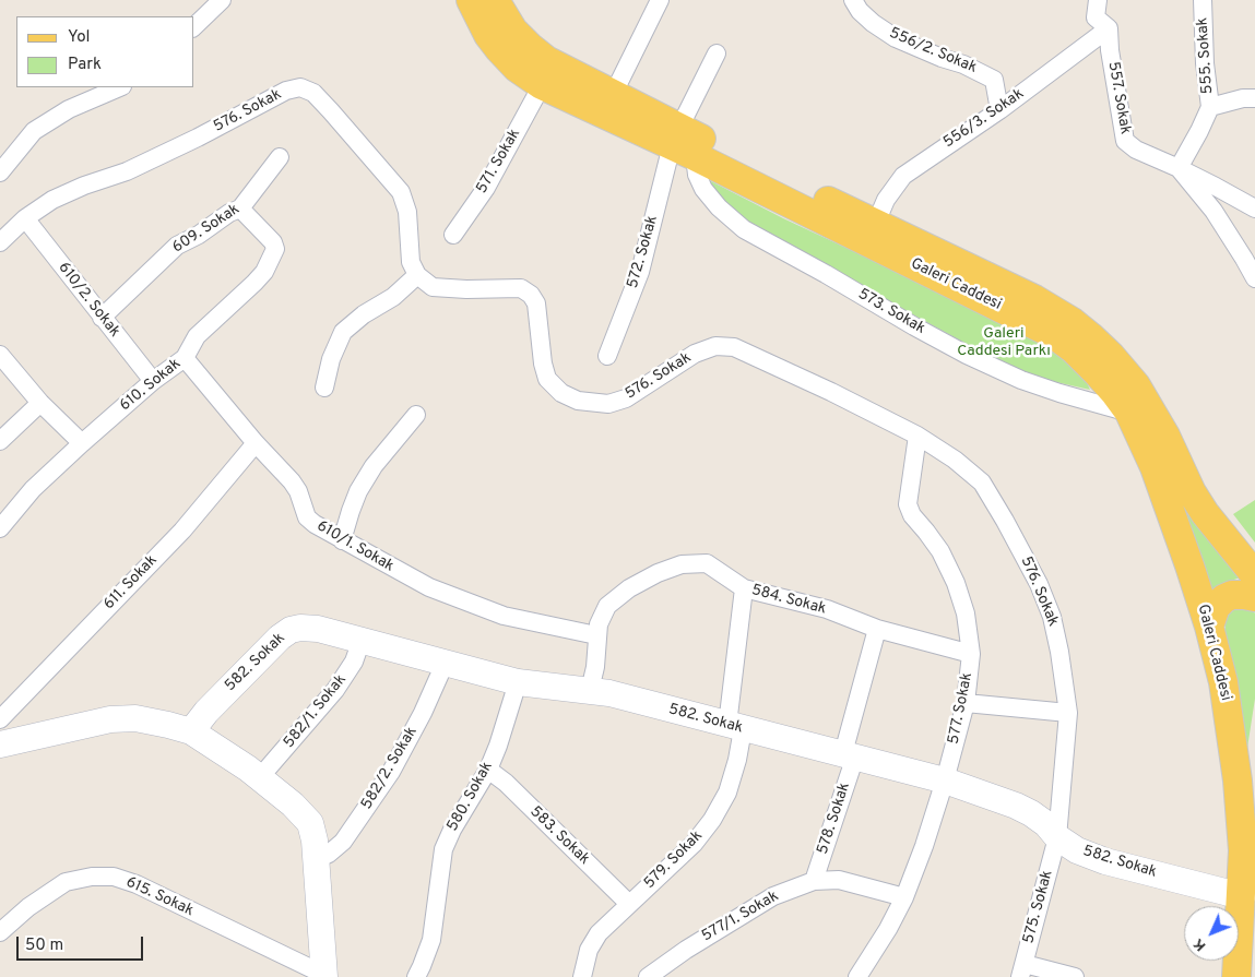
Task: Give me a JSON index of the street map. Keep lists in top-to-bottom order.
{
  "streets": {
    "main road": ["Galeri Caddesi"],
    "street": [
      "556/2. Sokak",
      "555. Sokak",
      "557. Sokak",
      "576. Sokak",
      "556/3. Sokak",
      "571. Sokak",
      "609. Sokak",
      "572. Sokak",
      "610/2. Sokak",
      "573. Sokak",
      "610. Sokak",
      "610/1. Sokak",
      "611. Sokak",
      "584. Sokak",
      "582. Sokak",
      "577. Sokak",
      "582/1. Sokak",
      "582/2. Sokak",
      "580. Sokak",
      "578. Sokak",
      "583. Sokak",
      "579. Sokak",
      "615. Sokak",
      "575. Sokak",
      "577/1. Sokak"
    ]
  },
  "crossings": [
    ["556/2. Sokak", "556/3. Sokak"],
    ["555. Sokak", "557. Sokak"],
    ["557. Sokak", "556/3. Sokak"],
    ["576. Sokak", "610/2. Sokak"],
    ["576. Sokak", "582. Sokak"],
    ["576. Sokak", "577. Sokak"],
    ["576. Sokak", "575. Sokak"],
    ["556/3. Sokak", "Galeri Caddesi"],
    ["571. Sokak", "Galeri Caddesi"],
    ["609. Sokak", "610/2. Sokak"],
    ["609. Sokak", "610. Sokak"],
    ["572. Sokak", "Galeri Caddesi"],
    ["572. Sokak", "573. Sokak"],
    ["Galeri Caddesi", "573. Sokak"],
    ["Galeri Caddesi", "582. Sokak"],
    ["610/2. Sokak", "610. Sokak"],
    ["610. Sokak", "610/1. Sokak"],
    ["610/1. Sokak", "611. Sokak"],
    ["610/1. Sokak", "584. Sokak"],
    ["584. Sokak", "582. Sokak"],
    ["584. Sokak", "577. Sokak"],
    ["584. Sokak", "578. Sokak"],
    ["584. Sokak", "579. Sokak"],
    ["582. Sokak", "577. Sokak"],
    ["582. Sokak", "582/1. Sokak"],
    ["582. Sokak", "582/2. Sokak"],
    ["582. Sokak", "580. Sokak"],
    ["582. Sokak", "578. Sokak"],
    ["582. Sokak", "579. Sokak"],
    ["582. Sokak", "575. Sokak"],
    ["577. Sokak", "577/1. Sokak"],
    ["580. Sokak", "583. Sokak"],
    ["578. Sokak", "577/1. Sokak"],
    ["583. Sokak", "579. Sokak"]
  ],
  "parks": ["Galeri Caddesi Parkı"],
  "legend": ["Yol", "Park"],
  "scale_bar": "50 m",
  "north": "bottom left"
}
